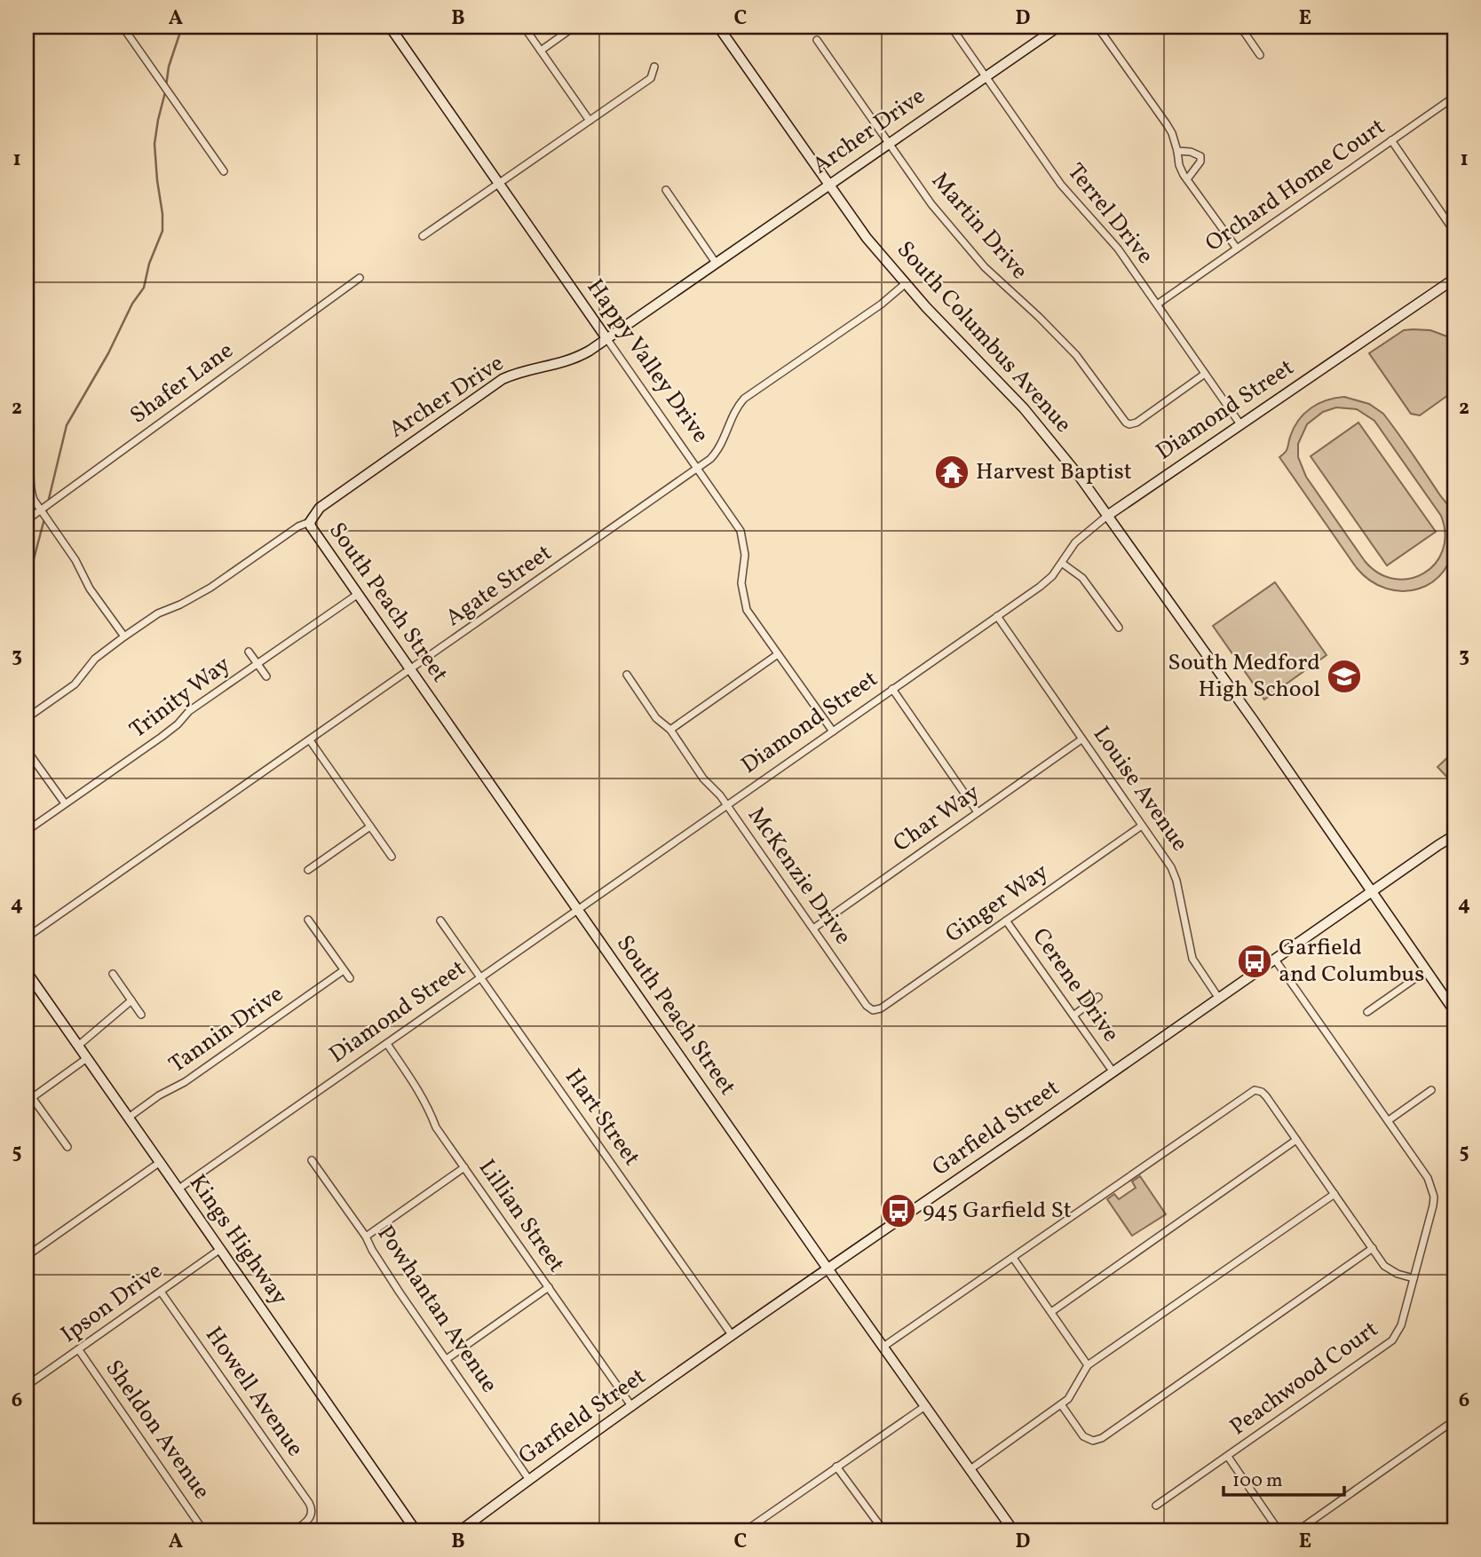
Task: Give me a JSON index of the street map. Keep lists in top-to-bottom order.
{
  "streets": {
    "street": [
      "Archer Drive",
      "Orchard Home Court",
      "Terrel Drive",
      "Martin Drive",
      "South Columbus Avenue",
      "Happy Valley Drive",
      "Shafer Lane",
      "Diamond Street",
      "Agate Street",
      "South Peach Street",
      "Trinity Way",
      "Louise Avenue",
      "Char Way",
      "McKenzie Drive",
      "Ginger Way",
      "Cerene Drive",
      "Tannin Drive",
      "Hart Street",
      "Garfield Street",
      "Lillian Street",
      "Kings Highway",
      "Ipson Drive",
      "Powhantan Avenue",
      "Peachwood Court",
      "Howell Avenue",
      "Sheldon Avenue"
    ]
  },
  "crossings": [
    ["Archer Drive", "Terrel Drive"],
    ["Archer Drive", "Martin Drive"],
    ["Archer Drive", "South Columbus Avenue"],
    ["Archer Drive", "Happy Valley Drive"],
    ["Archer Drive", "South Peach Street"],
    ["Orchard Home Court", "Terrel Drive"],
    ["Terrel Drive", "Martin Drive"],
    ["Terrel Drive", "Diamond Street"],
    ["South Columbus Avenue", "Diamond Street"],
    ["South Columbus Avenue", "Agate Street"],
    ["South Columbus Avenue", "Garfield Street"],
    ["Happy Valley Drive", "Diamond Street"],
    ["Happy Valley Drive", "Agate Street"],
    ["Diamond Street", "South Peach Street"],
    ["Diamond Street", "Louise Avenue"],
    ["Diamond Street", "McKenzie Drive"],
    ["Diamond Street", "Hart Street"],
    ["Diamond Street", "Lillian Street"],
    ["Diamond Street", "Kings Highway"],
    ["Agate Street", "South Peach Street"],
    ["South Peach Street", "Trinity Way"],
    ["South Peach Street", "Garfield Street"],
    ["Louise Avenue", "Char Way"],
    ["Louise Avenue", "Ginger Way"],
    ["Louise Avenue", "Garfield Street"],
    ["Char Way", "McKenzie Drive"],
    ["McKenzie Drive", "Ginger Way"],
    ["Ginger Way", "Cerene Drive"],
    ["Cerene Drive", "Garfield Street"],
    ["Tannin Drive", "Kings Highway"],
    ["Hart Street", "Garfield Street"],
    ["Garfield Street", "Lillian Street"],
    ["Garfield Street", "Powhantan Avenue"],
    ["Garfield Street", "Peachwood Court"],
    ["Kings Highway", "Ipson Drive"],
    ["Ipson Drive", "Howell Avenue"],
    ["Ipson Drive", "Sheldon Avenue"]
  ],
  "places": {
    "temple": ["Harvest Baptist"],
    "school or university": ["South Medford High School"],
    "bus stop": ["Garfield and Columbus", "945 Garfield St"]
  },
  "scale_bar": "100 m",
  "grid": {
    "columns": [
      "A",
      "B",
      "C",
      "D",
      "E"
    ],
    "rows": [
      "1",
      "2",
      "3",
      "4",
      "5",
      "6"
    ]
  }
}
